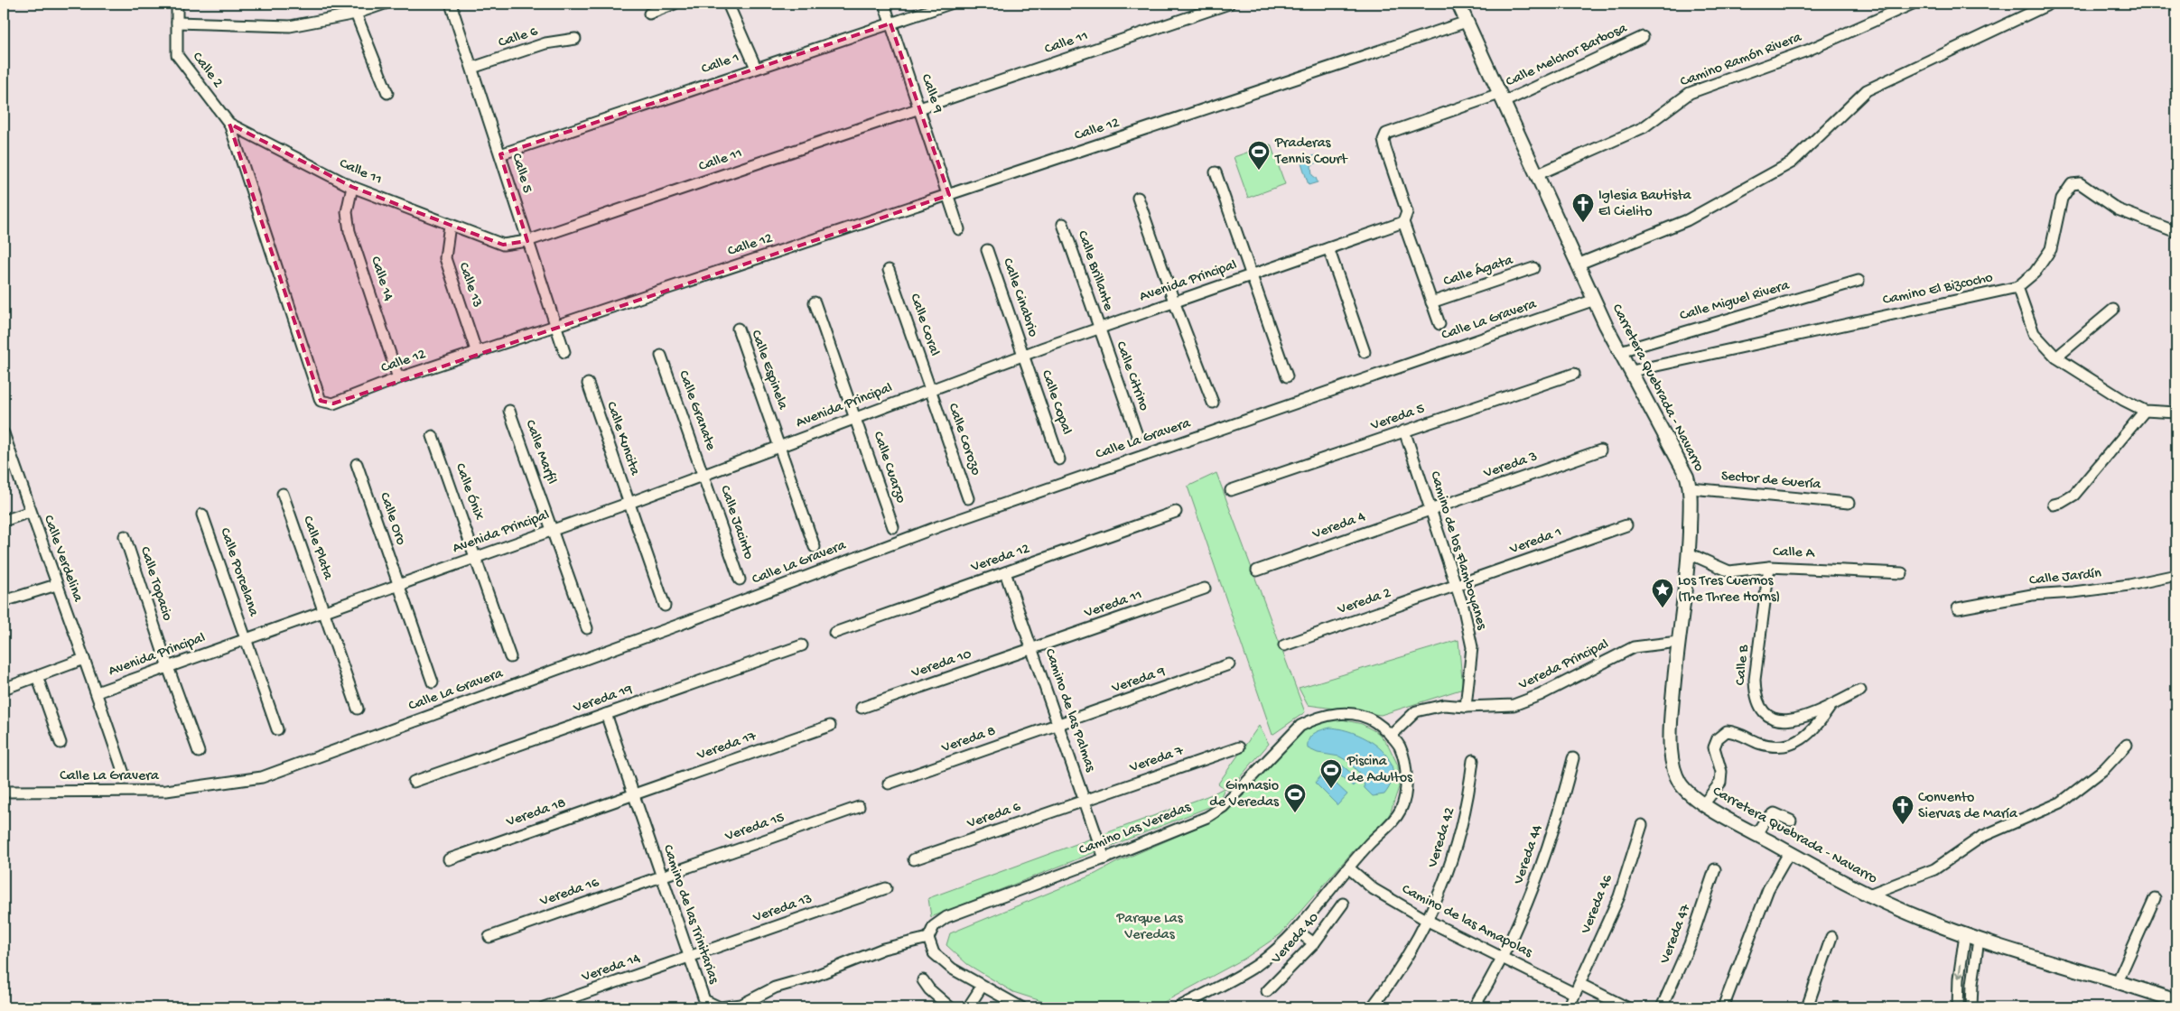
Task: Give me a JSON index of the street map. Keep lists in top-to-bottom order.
{
  "streets": {
    "street": [
      "Calle 6",
      "Calle 11",
      "Calle Melchor Barbosa",
      "Camino Ramón Rivera",
      "Calle 1",
      "Calle 2",
      "Calle 9",
      "Calle 12",
      "Calle 5",
      "Calle Brillante",
      "Calle Ágata",
      "Calle 14",
      "Avenida Principal",
      "Calle 13",
      "Camino El Bizcocho",
      "Calle Cinabrio",
      "Calle Miguel Rivera",
      "Calle La Gravera",
      "Calle Coral",
      "Calle Espinela",
      "Calle Citrino",
      "Carretera Quebrada - Navarro",
      "Calle Copal",
      "Calle Granate",
      "Vereda 5",
      "Calle Kuncita",
      "Calle Corozo",
      "Calle Marfil",
      "Vereda 3",
      "Calle Cuarzo",
      "Sector de Guería",
      "Calle Ónix",
      "Calle Oro",
      "Calle Jacinto",
      "Vereda 4",
      "Vereda 1",
      "Calle Plata",
      "Camino de los Flamboyanes",
      "Calle A",
      "Calle Verdelina",
      "Vereda 12",
      "Calle Porcelana",
      "Calle Jardín",
      "Calle Topacio",
      "Vereda 2",
      "Vereda 11",
      "Vereda 10",
      "Vereda Principal",
      "Calle B",
      "Vereda 9",
      "Vereda 19",
      "Camino de las Palmas",
      "Vereda 8",
      "Vereda 17",
      "Vereda 7",
      "Vereda 18",
      "Vereda 6",
      "Vereda 15",
      "Camino Las Veredas",
      "Vereda 42",
      "Vereda 44",
      "Vereda 16",
      "Vereda 46",
      "Vereda 13",
      "Camino de las Trinitarias",
      "Camino de las Amapolas",
      "Vereda 47",
      "Vereda 40",
      "Vereda 14"
    ]
  },
  "crossings": [
    ["Calle 6", "Calle 5"],
    ["Calle 11", "Calle 2"],
    ["Calle 11", "Calle 9"],
    ["Calle 11", "Calle 12"],
    ["Calle 11", "Calle 5"],
    ["Calle 11", "Calle 14"],
    ["Calle 11", "Calle 13"],
    ["Calle Melchor Barbosa", "Carretera Quebrada - Navarro"],
    ["Camino Ramón Rivera", "Carretera Quebrada - Navarro"],
    ["Calle 1", "Calle 9"],
    ["Calle 1", "Calle 5"],
    ["Calle 2", "Calle 12"],
    ["Calle 9", "Calle 12"],
    ["Calle 12", "Calle 5"],
    ["Calle 12", "Calle 14"],
    ["Calle 12", "Calle 13"],
    ["Calle 12", "Carretera Quebrada - Navarro"],
    ["Calle Brillante", "Avenida Principal"],
    ["Calle Brillante", "Calle Citrino"],
    ["Avenida Principal", "Calle Cinabrio"],
    ["Avenida Principal", "Calle Coral"],
    ["Avenida Principal", "Calle Espinela"],
    ["Avenida Principal", "Calle Citrino"],
    ["Avenida Principal", "Calle Copal"],
    ["Avenida Principal", "Calle Granate"],
    ["Avenida Principal", "Calle Kuncita"],
    ["Avenida Principal", "Calle Corozo"],
    ["Avenida Principal", "Calle Marfil"],
    ["Avenida Principal", "Calle Cuarzo"],
    ["Avenida Principal", "Calle Ónix"],
    ["Avenida Principal", "Calle Oro"],
    ["Avenida Principal", "Calle Jacinto"],
    ["Avenida Principal", "Calle Plata"],
    ["Avenida Principal", "Calle Verdelina"],
    ["Avenida Principal", "Calle Porcelana"],
    ["Avenida Principal", "Calle Topacio"],
    ["Camino El Bizcocho", "Carretera Quebrada - Navarro"],
    ["Calle Cinabrio", "Calle Copal"],
    ["Calle Miguel Rivera", "Carretera Quebrada - Navarro"],
    ["Calle La Gravera", "Carretera Quebrada - Navarro"],
    ["Calle Coral", "Calle Corozo"],
    ["Carretera Quebrada - Navarro", "Sector de Guería"],
    ["Carretera Quebrada - Navarro", "Calle A"],
    ["Carretera Quebrada - Navarro", "Vereda Principal"],
    ["Calle Granate", "Calle Jacinto"],
    ["Vereda 5", "Camino de los Flamboyanes"],
    ["Vereda 3", "Vereda 4"],
    ["Vereda 3", "Camino de los Flamboyanes"],
    ["Vereda 4", "Camino de los Flamboyanes"],
    ["Vereda 1", "Camino de los Flamboyanes"],
    ["Vereda 1", "Vereda 2"],
    ["Camino de los Flamboyanes", "Vereda 2"],
    ["Camino de los Flamboyanes", "Vereda Principal"],
    ["Calle A", "Calle B"],
    ["Vereda 12", "Camino de las Palmas"],
    ["Vereda 11", "Vereda 10"],
    ["Vereda 11", "Camino de las Palmas"],
    ["Vereda 10", "Camino de las Palmas"],
    ["Vereda Principal", "Camino Las Veredas"],
    ["Vereda 9", "Camino de las Palmas"],
    ["Vereda 9", "Vereda 8"],
    ["Vereda 19", "Camino de las Trinitarias"],
    ["Camino de las Palmas", "Vereda 8"],
    ["Camino de las Palmas", "Vereda 7"],
    ["Camino de las Palmas", "Vereda 6"],
    ["Camino de las Palmas", "Camino Las Veredas"],
    ["Vereda 17", "Vereda 18"],
    ["Vereda 17", "Camino de las Trinitarias"],
    ["Vereda 7", "Vereda 6"],
    ["Vereda 18", "Camino de las Trinitarias"],
    ["Vereda 15", "Vereda 16"],
    ["Vereda 15", "Camino de las Trinitarias"],
    ["Camino Las Veredas", "Camino de las Trinitarias"],
    ["Camino Las Veredas", "Camino de las Amapolas"],
    ["Vereda 42", "Camino de las Amapolas"],
    ["Vereda 44", "Camino de las Amapolas"],
    ["Vereda 16", "Camino de las Trinitarias"],
    ["Vereda 46", "Camino de las Amapolas"],
    ["Vereda 13", "Camino de las Trinitarias"],
    ["Vereda 13", "Vereda 14"],
    ["Camino de las Trinitarias", "Vereda 14"]
  ],
  "parks": ["Parque Las Veredas"],
  "places": {
    "sports": ["Praderas Tennis Court", "Piscina de Adultos", "Gimnasio de Veredas"],
    "church": ["Iglesia Bautista El Cielito", "Convento Siervas de María"],
    "place": ["Los Tres Cuernos (The Three Horns)"]
  }
}
